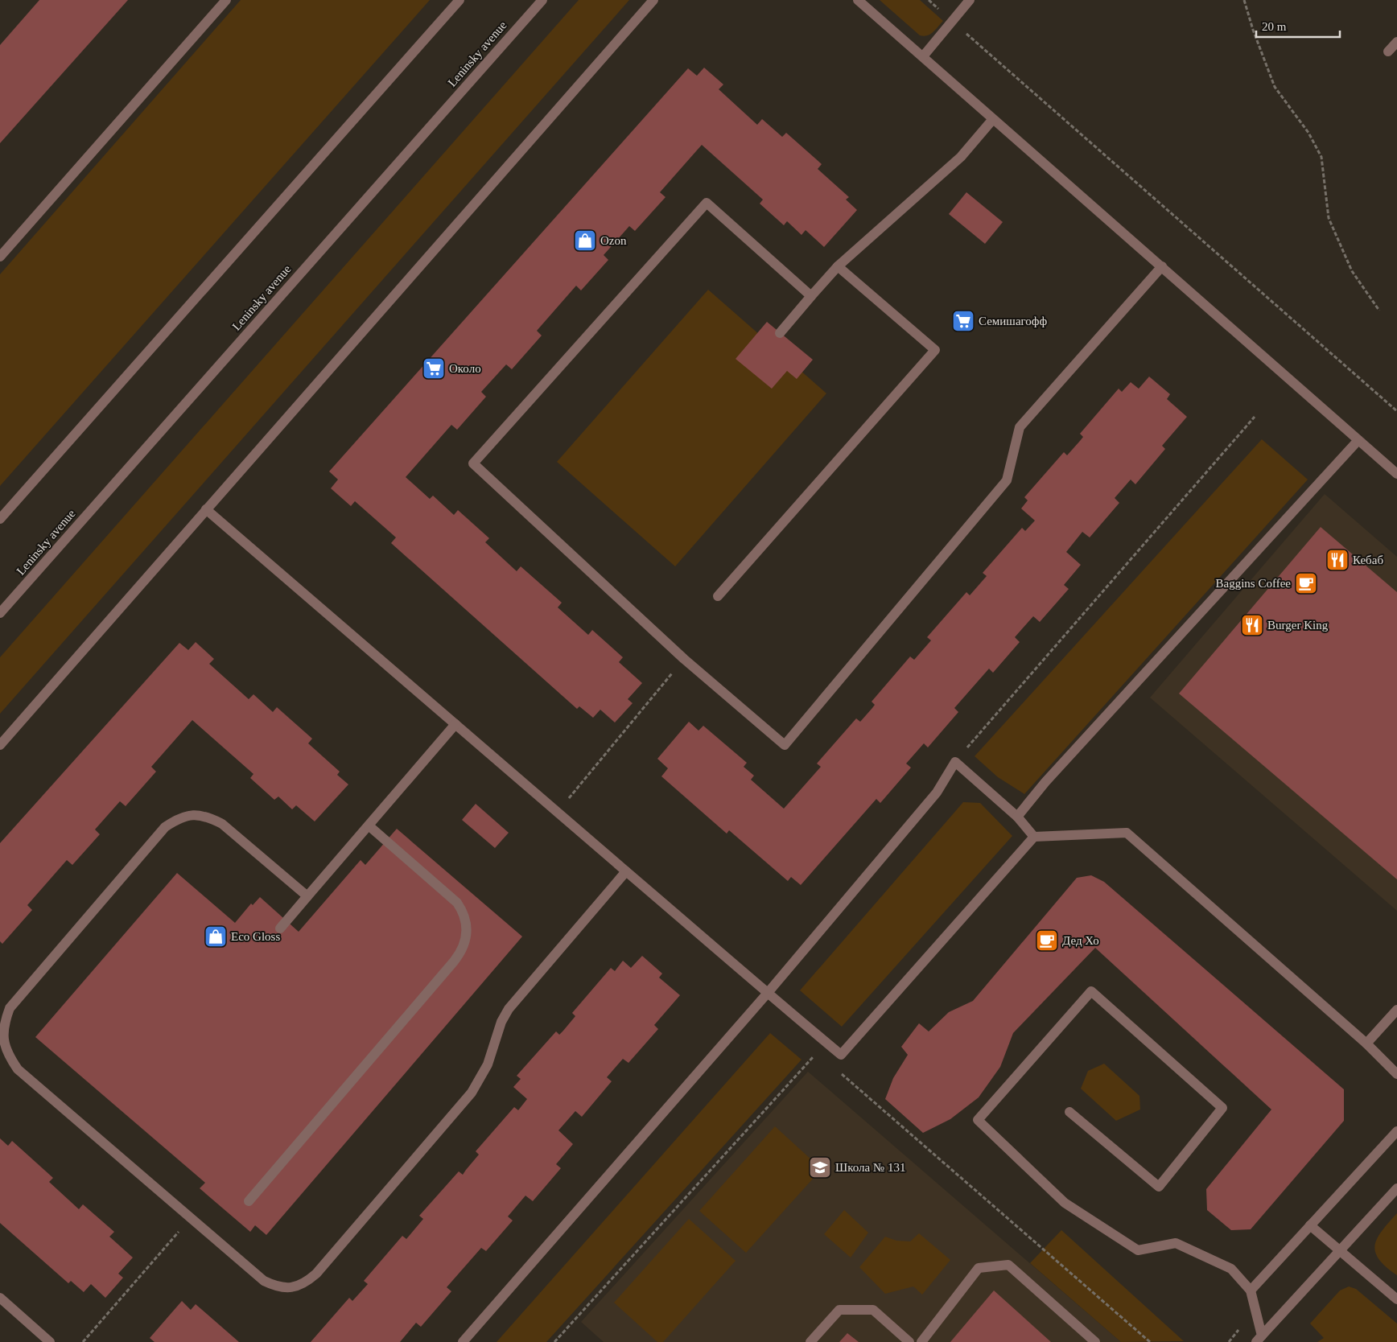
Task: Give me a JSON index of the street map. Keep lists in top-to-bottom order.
{
  "streets": {
    "street": ["Leninsky avenue"]
  },
  "places": {
    "shop": ["Ozon", "Eco Gloss"],
    "supermarket": ["Семишагофф", "Около"],
    "restaurant": ["Кебаб", "Burger King"],
    "cafe": ["Baggins Coffee", "Дед Хо"],
    "school or university": ["Школа № 131"]
  },
  "scale_bar": "20 m"
}
